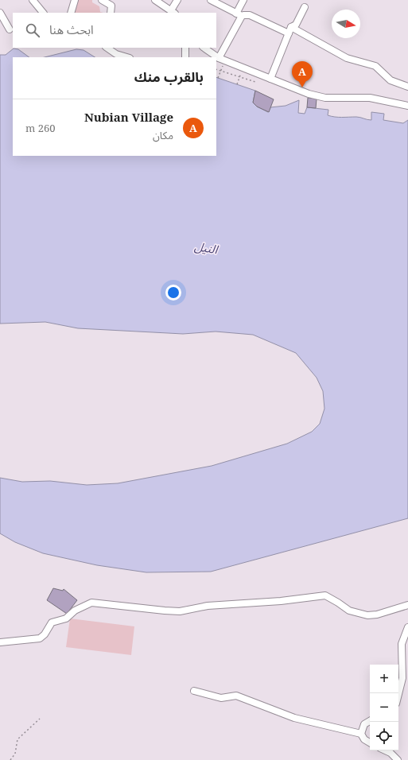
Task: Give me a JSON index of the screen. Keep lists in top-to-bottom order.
{
  "water": ["النيل"],
  "north": "right",
  "page": {
    "search": "ابحث هنا",
    "heading": "بالقرب منك",
    "pins": "A",
    "list": [
      {
        "mark": "A",
        "name": "Nubian Village",
        "note": "مكان",
        "value": "260 m"
      }
    ],
    "map_buttons": ["+", "−"]
  }
}
